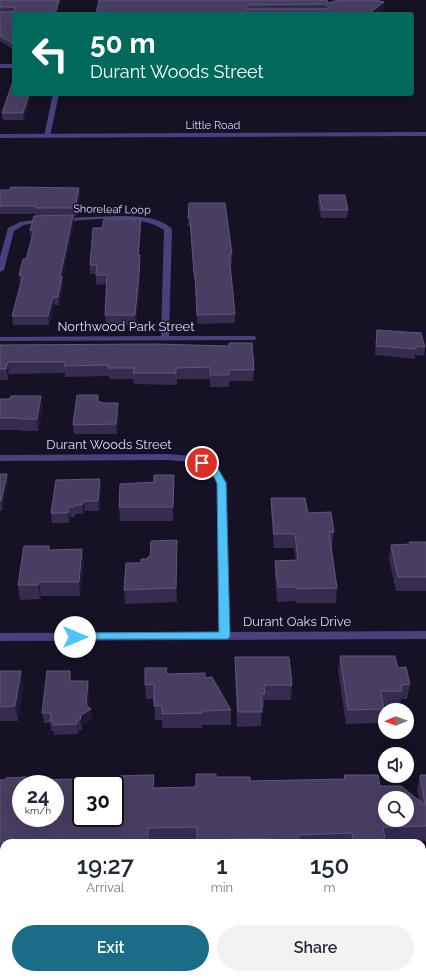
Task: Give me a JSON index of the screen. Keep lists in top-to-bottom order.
{
  "streets": {
    "street": [
      "Little Road",
      "Shoreleaf Loop",
      "Northwood Park Street",
      "Durant Woods Street",
      "Durant Oaks Drive"
    ]
  },
  "crossings": [
    ["Shoreleaf Loop", "Northwood Park Street"],
    ["Durant Woods Street", "Durant Oaks Drive"]
  ],
  "north": "left",
  "page": {
    "turn": ["50 m", "Durant Woods Street"],
    "speed": "24 km/h",
    "limit": "30",
    "eta": [
      "19:27",
      "Arrival",
      "1",
      "min",
      "150",
      "m"
    ],
    "buttons": ["Exit", "Share"]
  }
}
